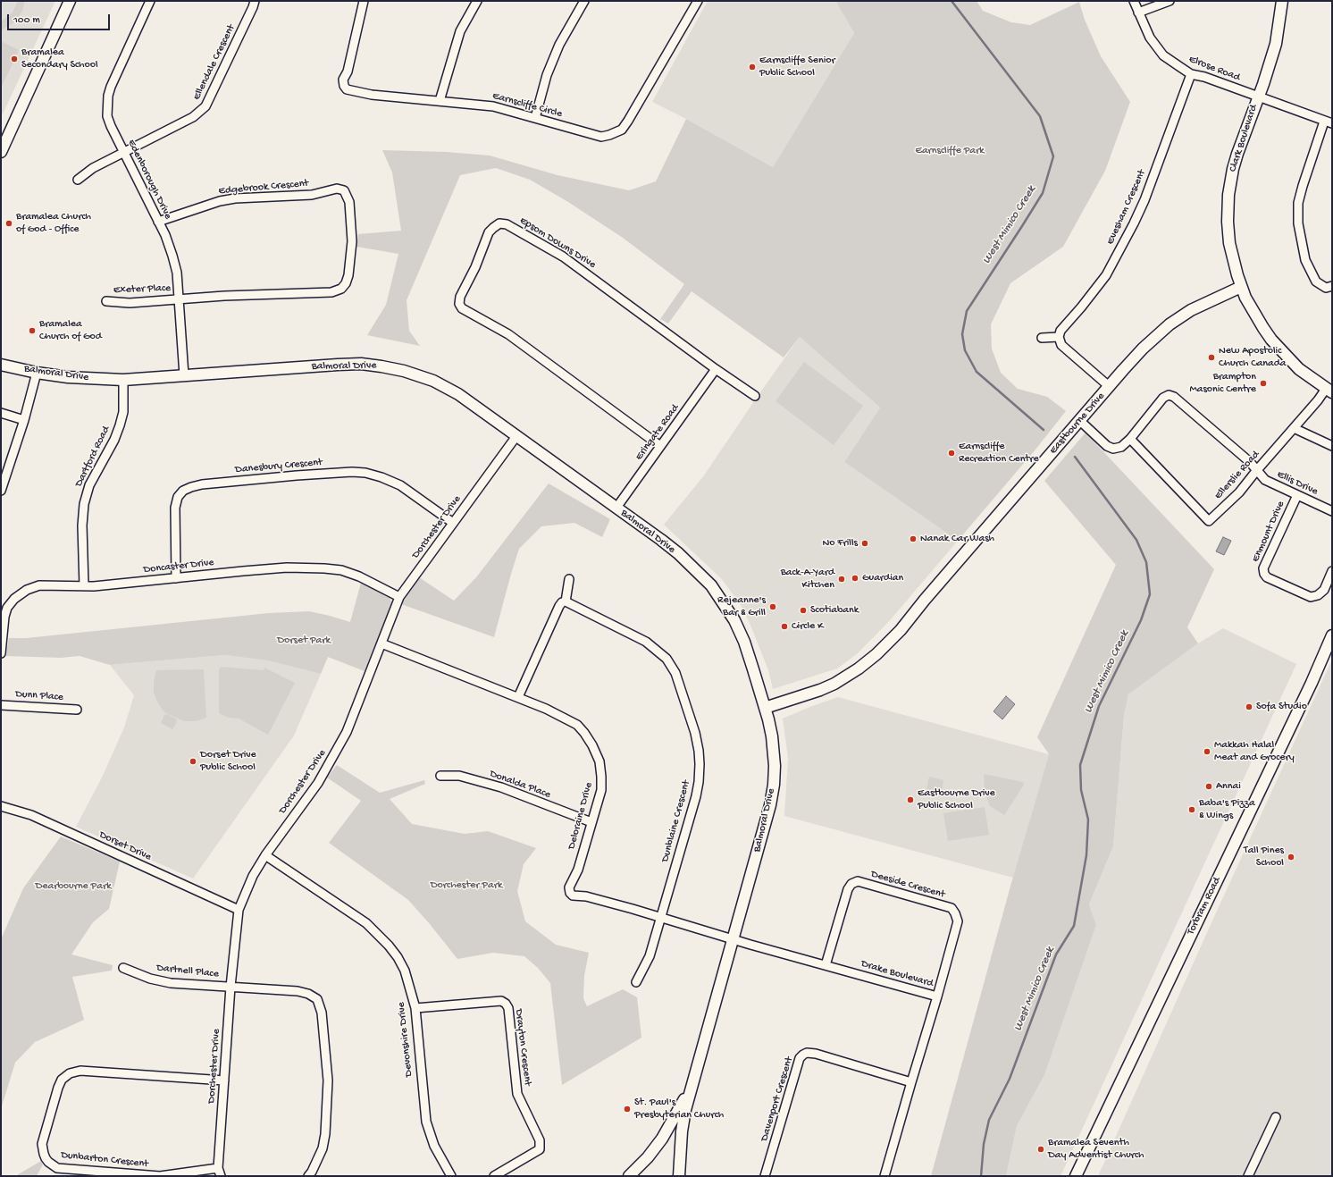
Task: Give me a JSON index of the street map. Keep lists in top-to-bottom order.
{
  "streets": {
    "street": [
      "Ellendale Crescent",
      "Elrose Road",
      "Earnscliffe Circle",
      "Clark Boulevard",
      "Edenborough Drive",
      "Edgebrook Crescent",
      "Evesham Crescent",
      "Epsom Downs Drive",
      "Exeter Place",
      "Balmoral Drive",
      "Eastbourne Drive",
      "Eringate Road",
      "Dartford Road",
      "Danesbury Crescent",
      "Ellerslie Road",
      "Ellis Drive",
      "Dorchester Drive",
      "Enmount Drive",
      "Doncaster Drive",
      "Dunn Place",
      "Donalda Place",
      "Deloraine Drive",
      "Dunblaine Crescent",
      "Dorset Drive",
      "Deeside Crescent",
      "Torbram Road",
      "Dartnell Place",
      "Drake Boulevard",
      "Devonshire Drive",
      "Drayton Crescent",
      "Davenport Crescent",
      "Dunbarton Crescent"
    ]
  },
  "crossings": [
    ["Ellendale Crescent", "Edenborough Drive"],
    ["Elrose Road", "Clark Boulevard"],
    ["Elrose Road", "Evesham Crescent"],
    ["Clark Boulevard", "Eastbourne Drive"],
    ["Clark Boulevard", "Ellerslie Road"],
    ["Edenborough Drive", "Edgebrook Crescent"],
    ["Edenborough Drive", "Exeter Place"],
    ["Edenborough Drive", "Balmoral Drive"],
    ["Edgebrook Crescent", "Exeter Place"],
    ["Epsom Downs Drive", "Eringate Road"],
    ["Balmoral Drive", "Eastbourne Drive"],
    ["Balmoral Drive", "Eringate Road"],
    ["Balmoral Drive", "Dartford Road"],
    ["Balmoral Drive", "Dorchester Drive"],
    ["Balmoral Drive", "Deloraine Drive"],
    ["Balmoral Drive", "Drake Boulevard"],
    ["Dartford Road", "Doncaster Drive"],
    ["Danesbury Crescent", "Dorchester Drive"],
    ["Danesbury Crescent", "Doncaster Drive"],
    ["Ellerslie Road", "Ellis Drive"],
    ["Ellis Drive", "Enmount Drive"],
    ["Dorchester Drive", "Doncaster Drive"],
    ["Dorchester Drive", "Deloraine Drive"],
    ["Dorchester Drive", "Dorset Drive"],
    ["Dorchester Drive", "Dartnell Place"],
    ["Dorchester Drive", "Devonshire Drive"],
    ["Dorchester Drive", "Dunbarton Crescent"],
    ["Donalda Place", "Deloraine Drive"],
    ["Deloraine Drive", "Dunblaine Crescent"],
    ["Deloraine Drive", "Drake Boulevard"],
    ["Deeside Crescent", "Drake Boulevard"],
    ["Drake Boulevard", "Davenport Crescent"],
    ["Devonshire Drive", "Drayton Crescent"]
  ],
  "water": ["West Mimico Creek"],
  "parks": [
    "Earnscliffe Park",
    "Dorset Park",
    "Dorchester Park",
    "Dearbourne Park"
  ],
  "places": [
    "Bramalea Secondary School",
    "Earnscliffe Senior Public School",
    "Bramalea Church of God - Office",
    "Bramalea Church of God",
    "New Apostolic Church Canada",
    "Brampton Masonic Centre",
    "Earnscliffe Recreation Centre",
    "Nanak Car Wash",
    "No Frills",
    "Guardian",
    "Back-A-Yard Kitchen",
    "Rejeanne's Bar & Grill",
    "Scotiabank",
    "Circle K",
    "Sofa Studio",
    "Makkah Halal Meat and Grocery",
    "Dorset Drive Public School",
    "Annai",
    "Eastbourne Drive Public School",
    "Baba's Pizza & Wings",
    "Tall Pines School",
    "St. Paul's Presbyterian Church",
    "Bramalea Seventh Day Adventist Church"
  ],
  "scale_bar": "100 m"
}
